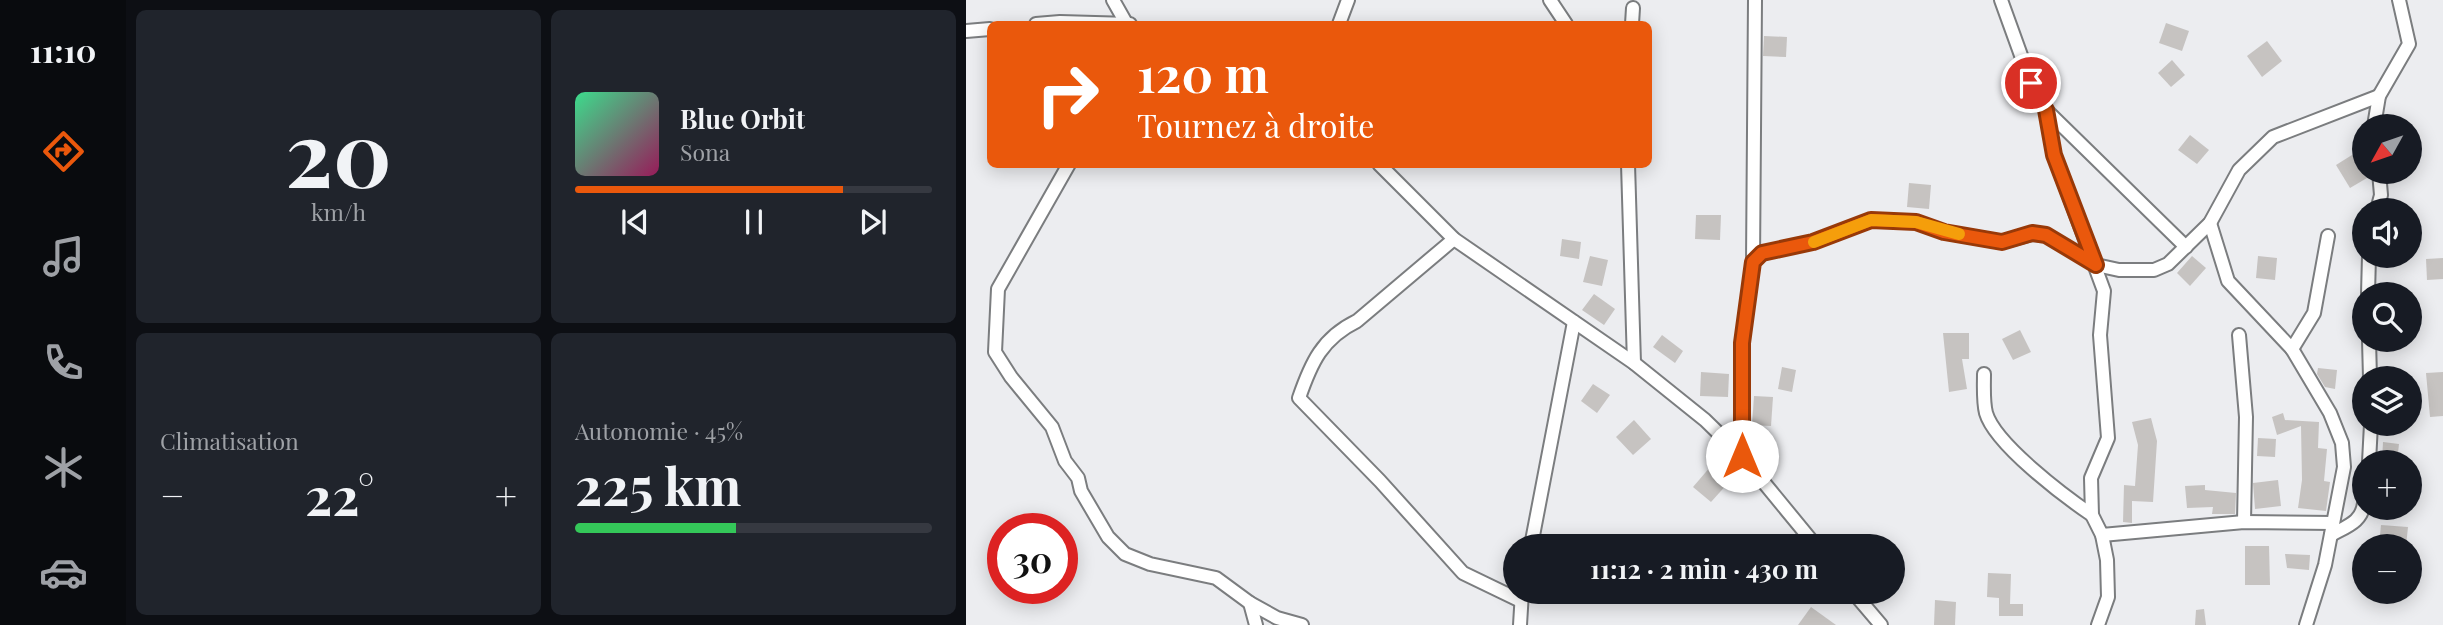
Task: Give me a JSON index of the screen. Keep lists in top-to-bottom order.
{
  "north": "bottom left",
  "page": {
    "tabs": "11:10",
    "tile": [
      ["20", "km/h"],
      "Climatisation",
      ["Autonomie · 45%", "225 km"]
    ],
    "turn": ["120 m", "Tournez à droite"],
    "song": ["Blue Orbit", "Sona"],
    "map_buttons": ["+", "−"],
    "heat": ["−", "22°", "+"],
    "limit": "30",
    "trip": "11:12 · 2 min · 430 m"
  }
}
